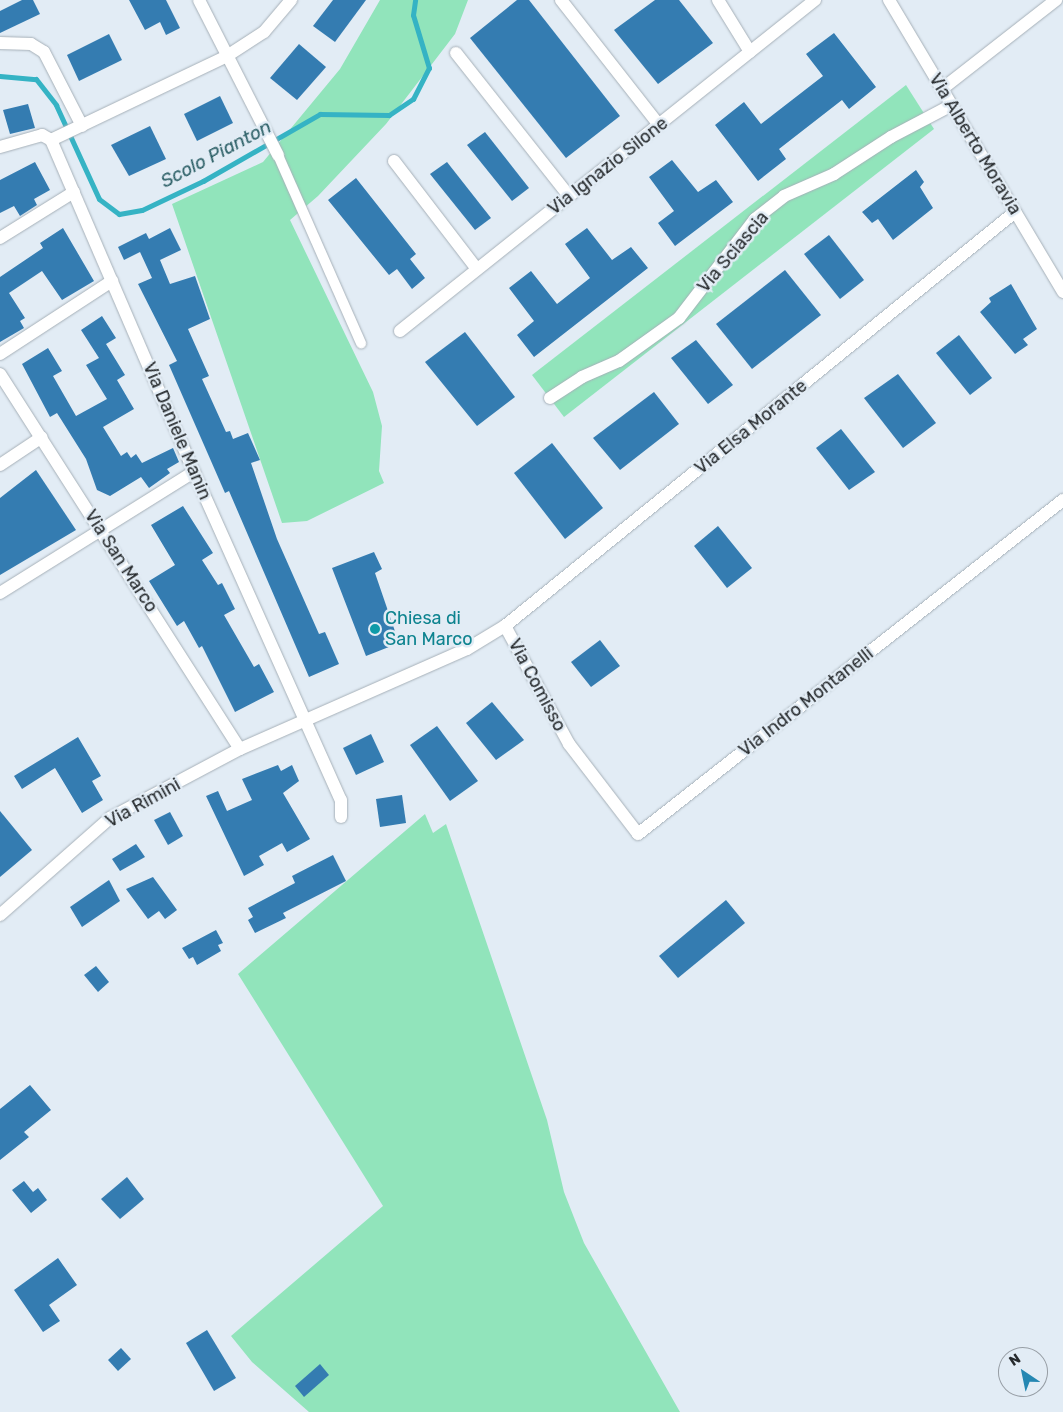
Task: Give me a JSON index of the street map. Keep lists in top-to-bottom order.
{
  "streets": {
    "street": [
      "Via Alberto Moravia",
      "Via Ignazio Silone",
      "Via Sciascia",
      "Via Elsa Morante",
      "Via Daniele Manin",
      "Via San Marco",
      "Via Comisso",
      "Via Indro Montanelli",
      "Via Rimini"
    ]
  },
  "crossings": [
    ["Via Alberto Moravia", "Via Sciascia"],
    ["Via Alberto Moravia", "Via Elsa Morante"],
    ["Via Elsa Morante", "Via Comisso"],
    ["Via Elsa Morante", "Via Rimini"],
    ["Via Daniele Manin", "Via Rimini"],
    ["Via San Marco", "Via Rimini"],
    ["Via Comisso", "Via Indro Montanelli"]
  ],
  "water": ["Scolo Pianton"],
  "places": ["Chiesa di San Marco"],
  "north": "top left"
}
